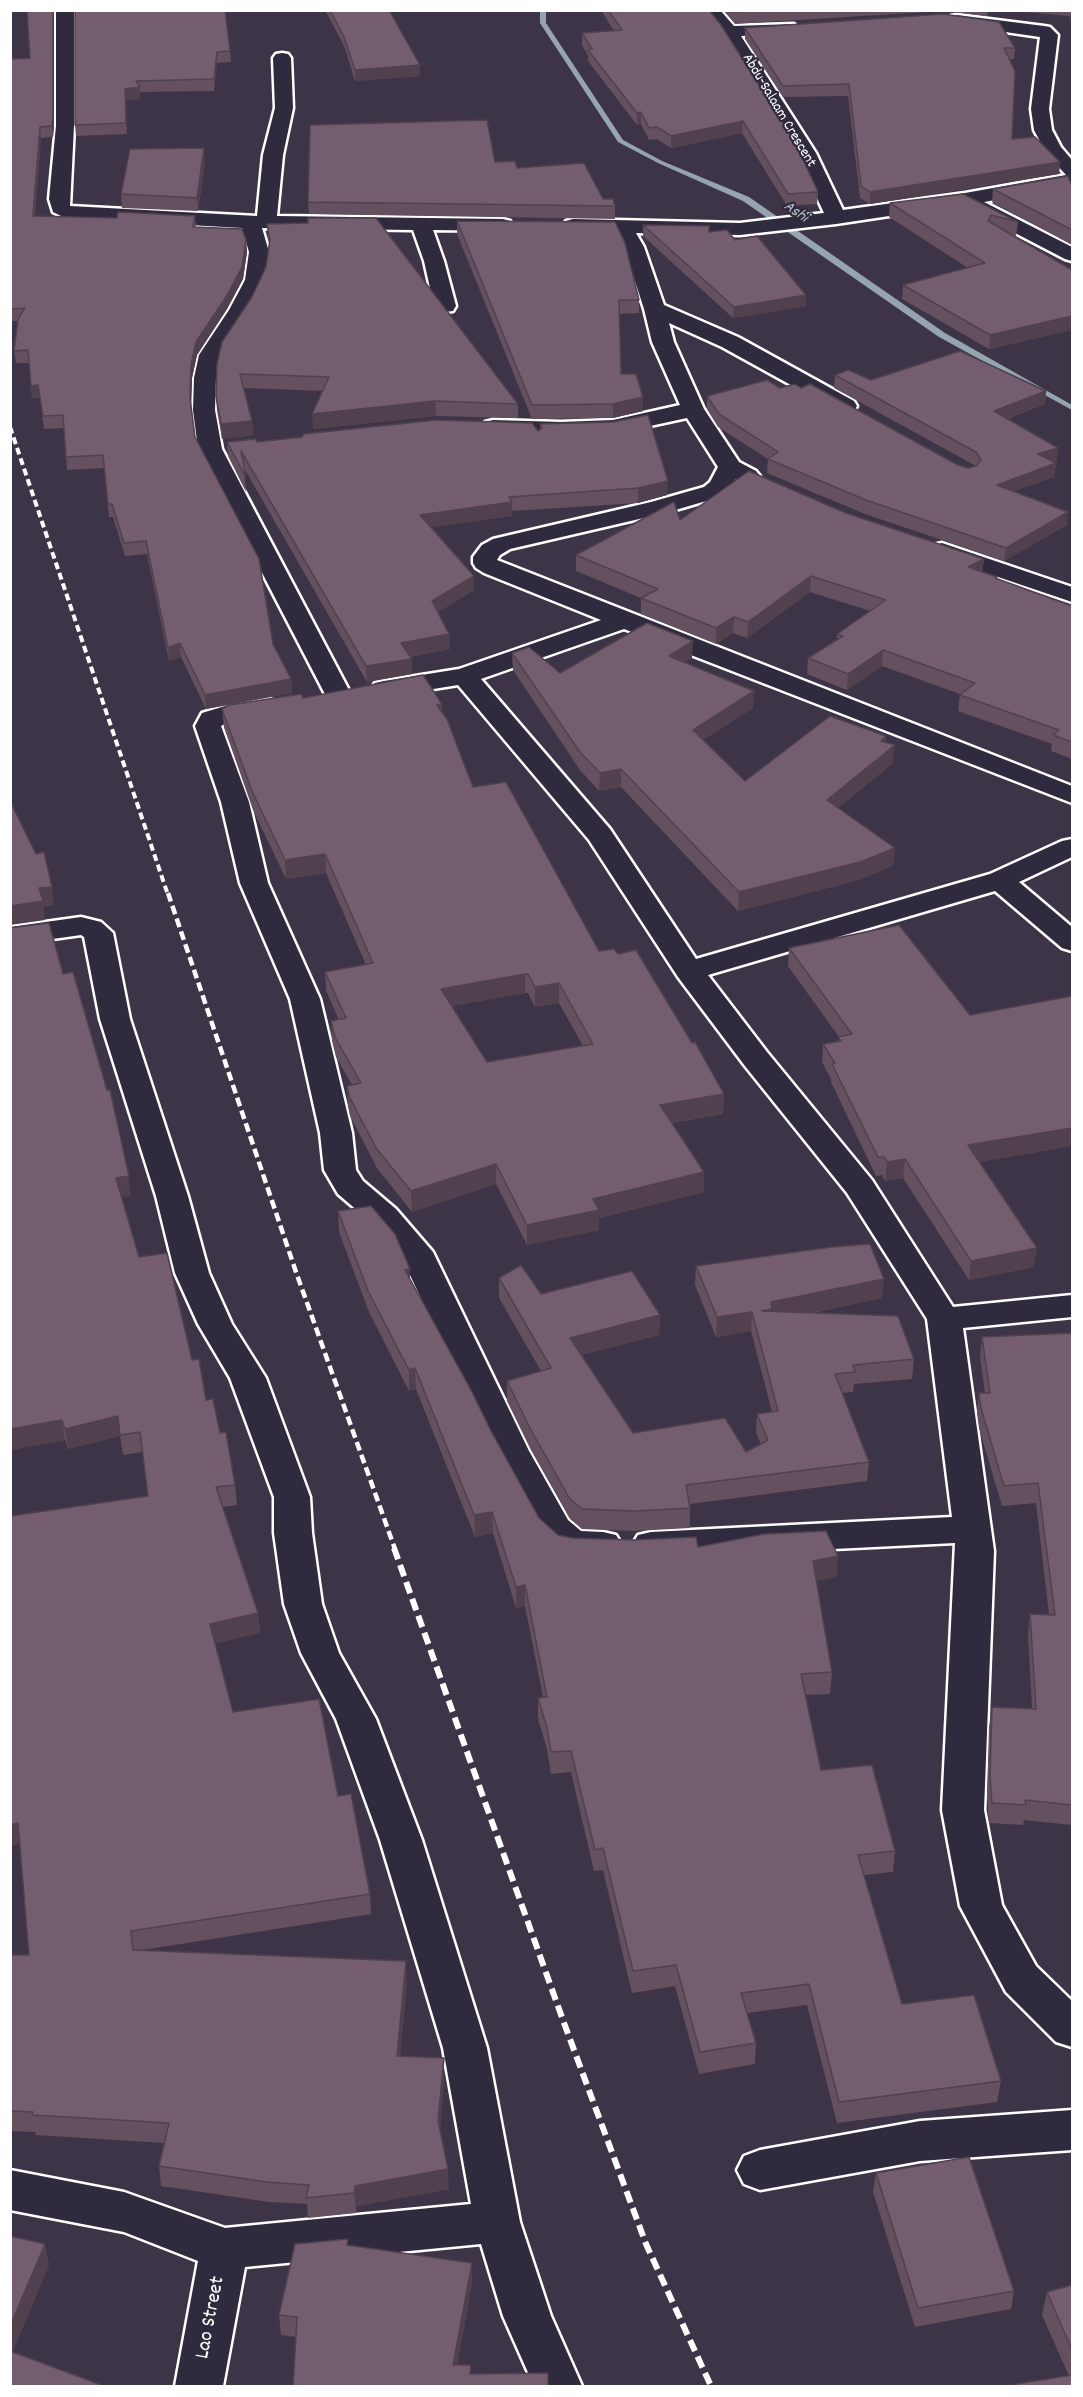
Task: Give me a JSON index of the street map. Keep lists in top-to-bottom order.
{
  "streets": {
    "street": ["Abdu-Salaam Crescent", "Lao Street"]
  },
  "water": ["Ashi"]
}
